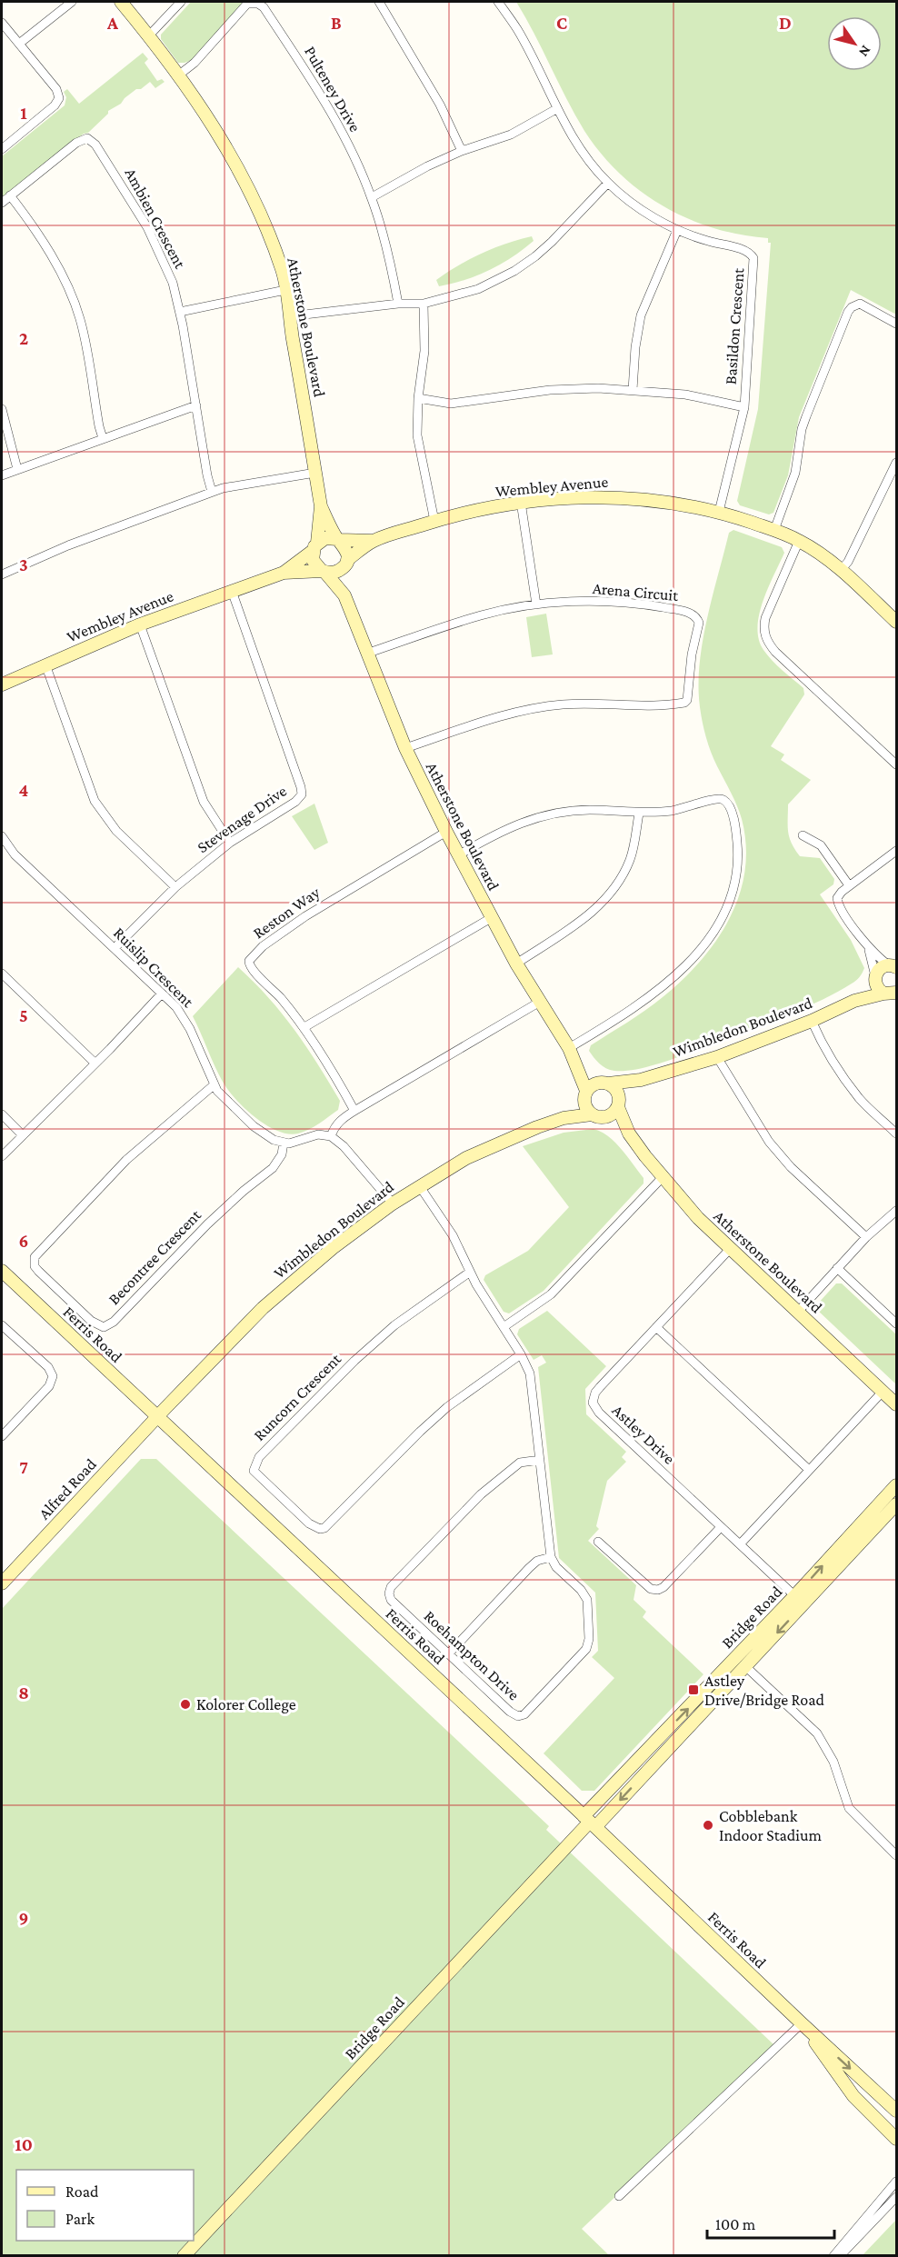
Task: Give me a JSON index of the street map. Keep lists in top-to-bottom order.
{
  "streets": {
    "street": [
      "Pulteney Drive",
      "Ambien Crescent",
      "Basildon Crescent",
      "Atherstone Boulevard",
      "Wembley Avenue",
      "Arena Circuit",
      "Stevenage Drive",
      "Reston Way",
      "Ruislip Crescent",
      "Wimbledon Boulevard",
      "Becontree Crescent",
      "Ferris Road",
      "Runcorn Crescent",
      "Astley Drive",
      "Alfred Road",
      "Bridge Road",
      "Roehampton Drive"
    ]
  },
  "crossings": [
    ["Pulteney Drive", "Atherstone Boulevard"],
    ["Basildon Crescent", "Wembley Avenue"],
    ["Atherstone Boulevard", "Wembley Avenue"],
    ["Atherstone Boulevard", "Arena Circuit"],
    ["Atherstone Boulevard", "Reston Way"],
    ["Atherstone Boulevard", "Wimbledon Boulevard"],
    ["Atherstone Boulevard", "Astley Drive"],
    ["Wembley Avenue", "Stevenage Drive"],
    ["Stevenage Drive", "Ruislip Crescent"],
    ["Ruislip Crescent", "Becontree Crescent"],
    ["Wimbledon Boulevard", "Ferris Road"],
    ["Wimbledon Boulevard", "Alfred Road"],
    ["Ferris Road", "Alfred Road"],
    ["Ferris Road", "Bridge Road"],
    ["Astley Drive", "Bridge Road"]
  ],
  "places": {
    "transit": ["Astley Drive/Bridge Road"],
    "other": ["Kolorer College", "Cobblebank Indoor Stadium"]
  },
  "legend": ["Road", "Park"],
  "scale_bar": "100 m",
  "north": "bottom right",
  "grid": {
    "columns": [
      "A",
      "B",
      "C",
      "D"
    ],
    "rows": [
      "1",
      "2",
      "3",
      "4",
      "5",
      "6",
      "7",
      "8",
      "9",
      "10"
    ]
  }
}
